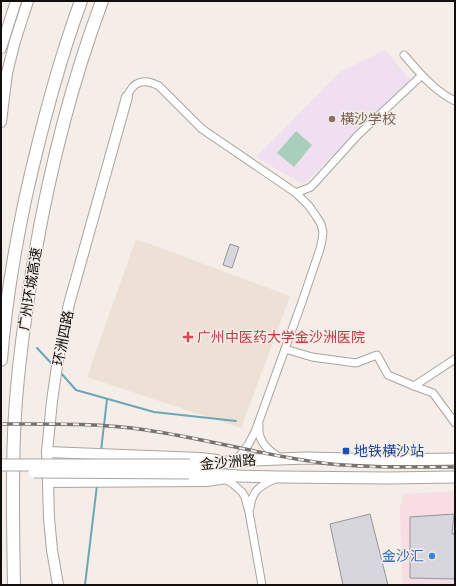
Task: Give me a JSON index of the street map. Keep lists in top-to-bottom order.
{
  "streets": {
    "highway": ["广州环城高速"],
    "main road": ["金沙洲路"],
    "street": ["环洲四路"]
  },
  "places": {
    "other": ["横沙学校", "金沙汇"],
    "health": ["广州中医药大学金沙洲医院"],
    "transit": ["地铁横沙站"]
  }
}
